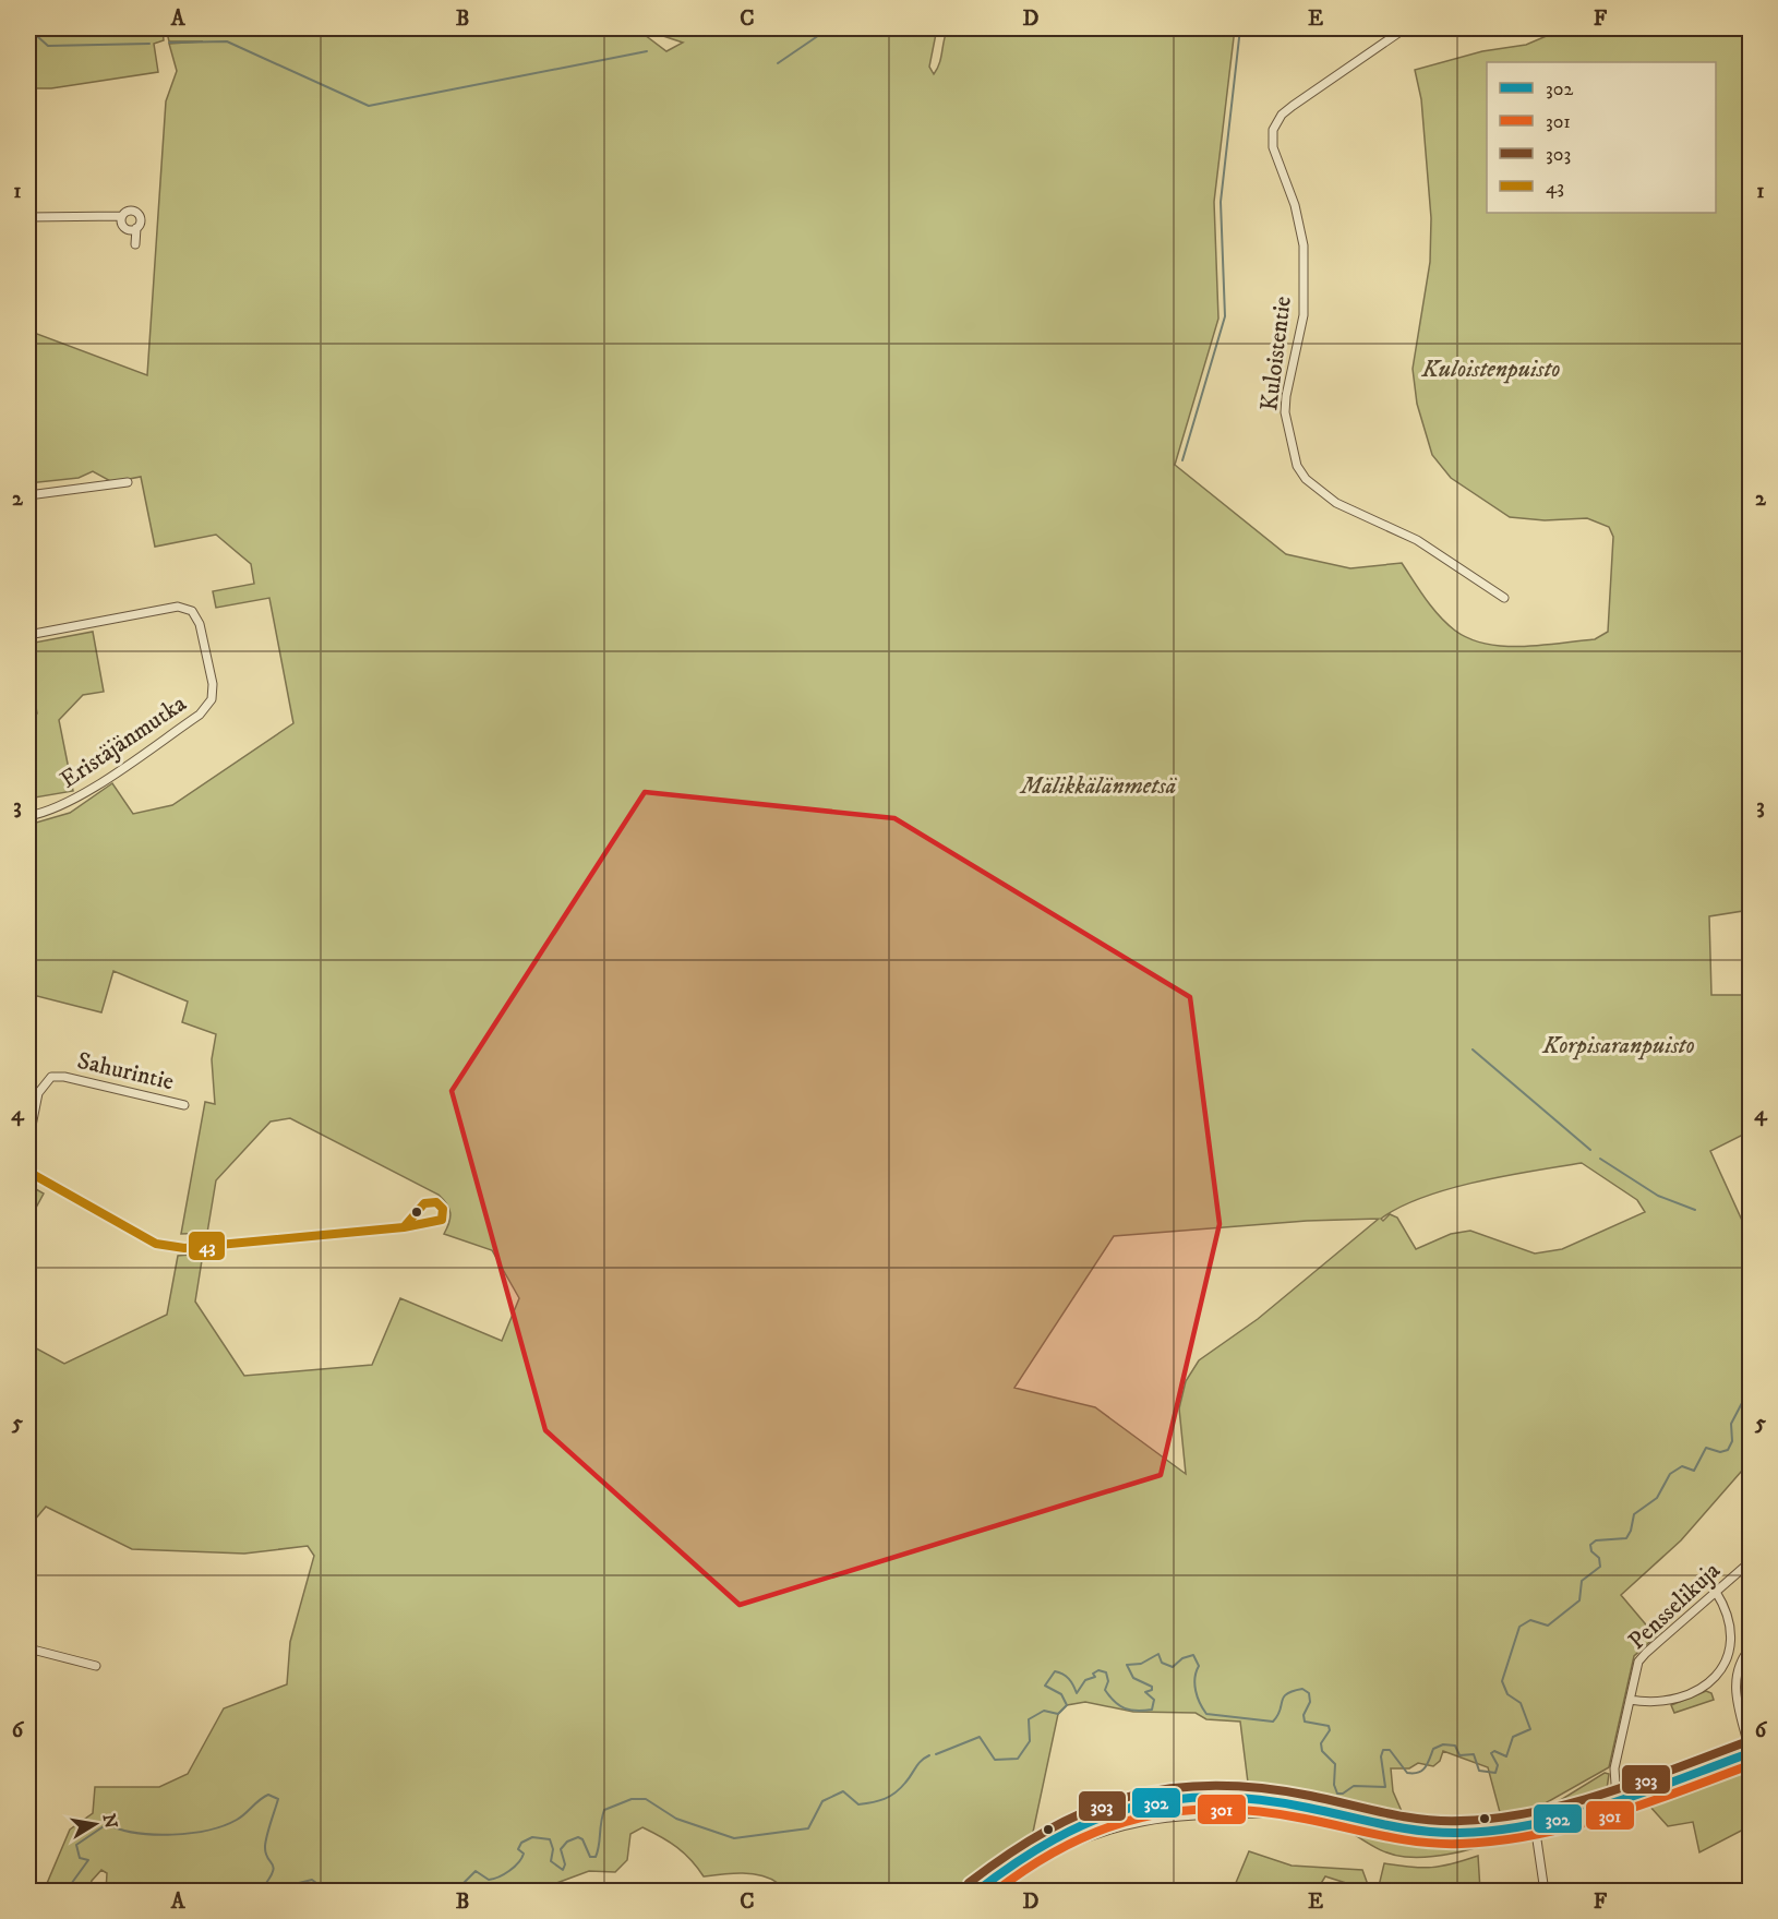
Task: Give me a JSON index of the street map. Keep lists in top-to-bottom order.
{
  "streets": {
    "street": [
      "Kuloistentie",
      "Eristäjänmutka",
      "Sahurintie",
      "Pensselikuja"
    ]
  },
  "parks": ["Kuloistenpuisto", "Mälikkälänmetsä", "Korpisaranpuisto"],
  "lines": [
    "transit line 43",
    "transit line 303",
    "transit line 302",
    "transit line 301"
  ],
  "legend": [
    "302",
    "301",
    "303",
    "43"
  ],
  "north": "right",
  "grid": {
    "columns": [
      "A",
      "B",
      "C",
      "D",
      "E",
      "F"
    ],
    "rows": [
      "1",
      "2",
      "3",
      "4",
      "5",
      "6"
    ]
  }
}
